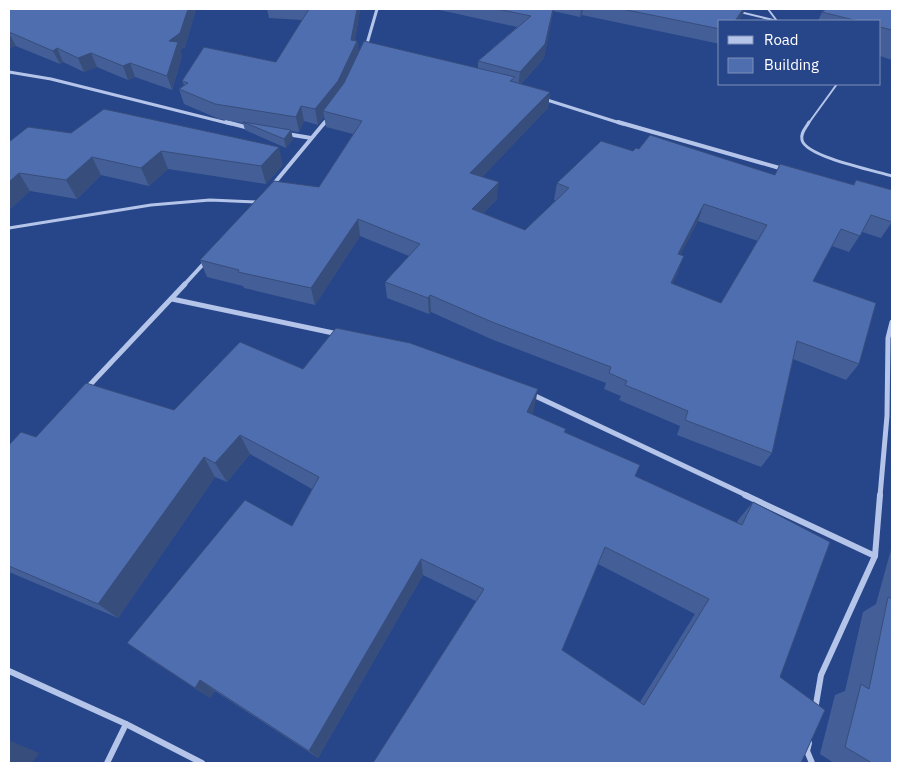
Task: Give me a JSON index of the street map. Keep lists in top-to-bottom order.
{
  "legend": ["Road", "Building"]
}
